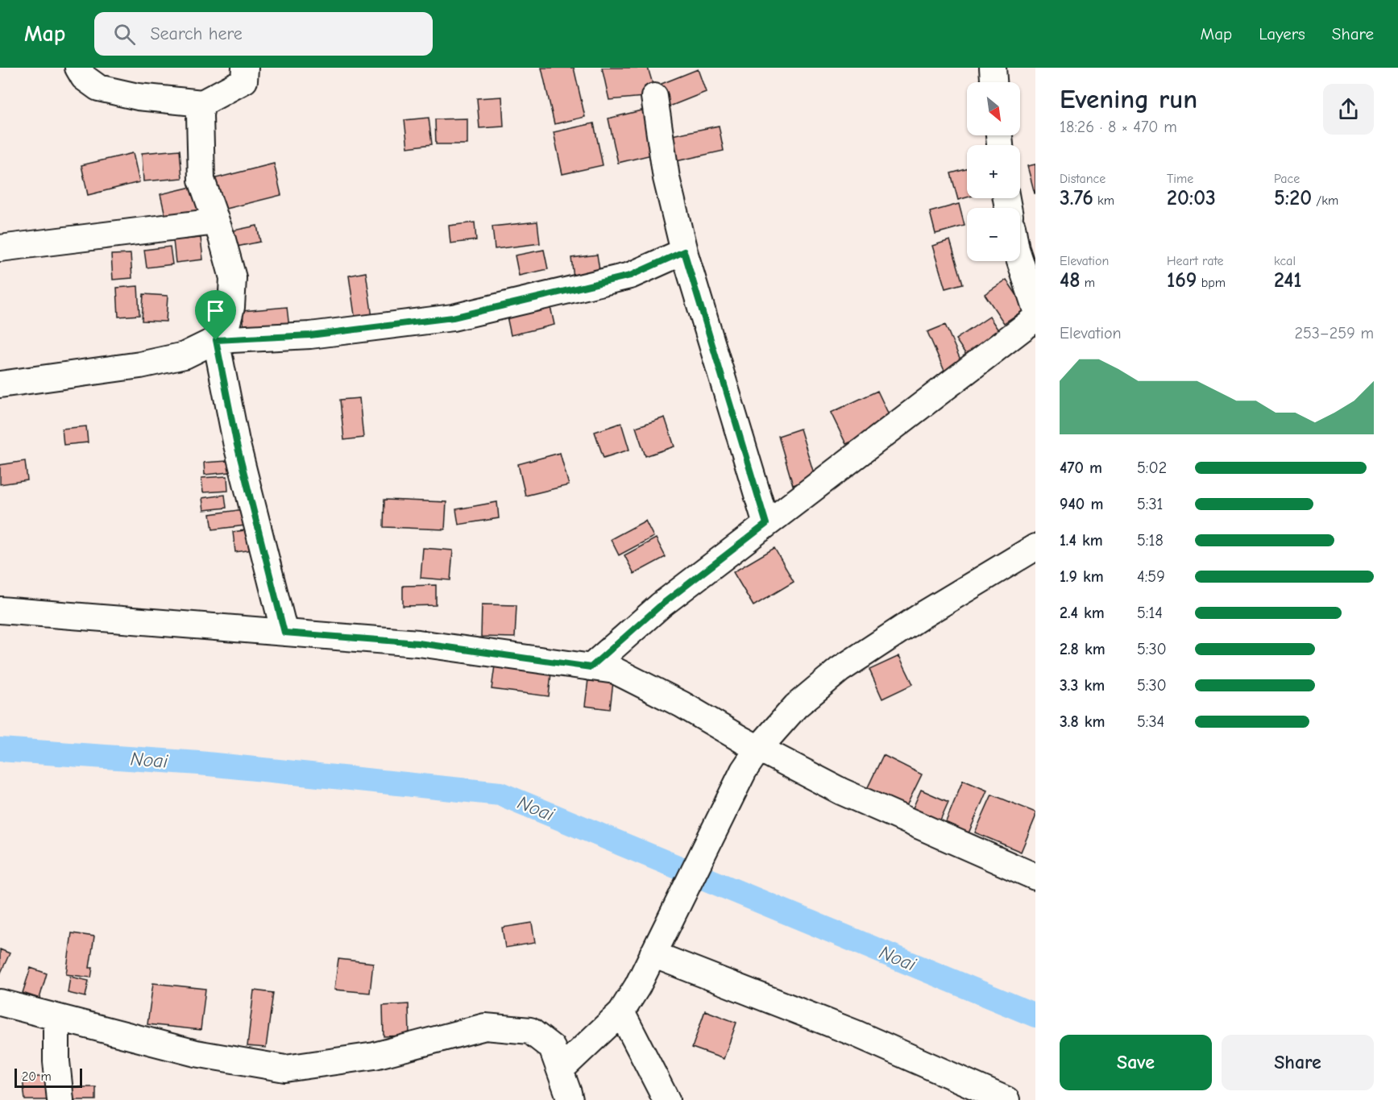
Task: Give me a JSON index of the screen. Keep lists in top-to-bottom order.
{
  "water": ["Noai"],
  "scale_bar": "20 m",
  "north": "bottom right",
  "page": {
    "header": "Map",
    "search": "Search here",
    "nav": ["Map", "Layers", "Share"],
    "heading": ["Evening run", "18:26 · 8 × 470 m"],
    "map_buttons": ["+", "−"],
    "stats": [
      ["Distance", "3.76 km"],
      ["Time", "20:03"],
      ["Pace", "5:20 /km"],
      ["Elevation", "48 m"],
      ["Heart rate", "169 bpm"],
      ["kcal", "241"]
    ],
    "chart": ["Elevation", "253–259 m"],
    "list": [
      {
        "name": "470 m",
        "note": "5:02"
      },
      {
        "name": "940 m",
        "note": "5:31"
      },
      {
        "name": "1.4 km",
        "note": "5:18"
      },
      {
        "name": "1.9 km",
        "note": "4:59"
      },
      {
        "name": "2.4 km",
        "note": "5:14"
      },
      {
        "name": "2.8 km",
        "note": "5:30"
      },
      {
        "name": "3.3 km",
        "note": "5:30"
      },
      {
        "name": "3.8 km",
        "note": "5:34"
      }
    ],
    "buttons": ["Save", "Share"],
    "scale": "20 m"
  }
}
